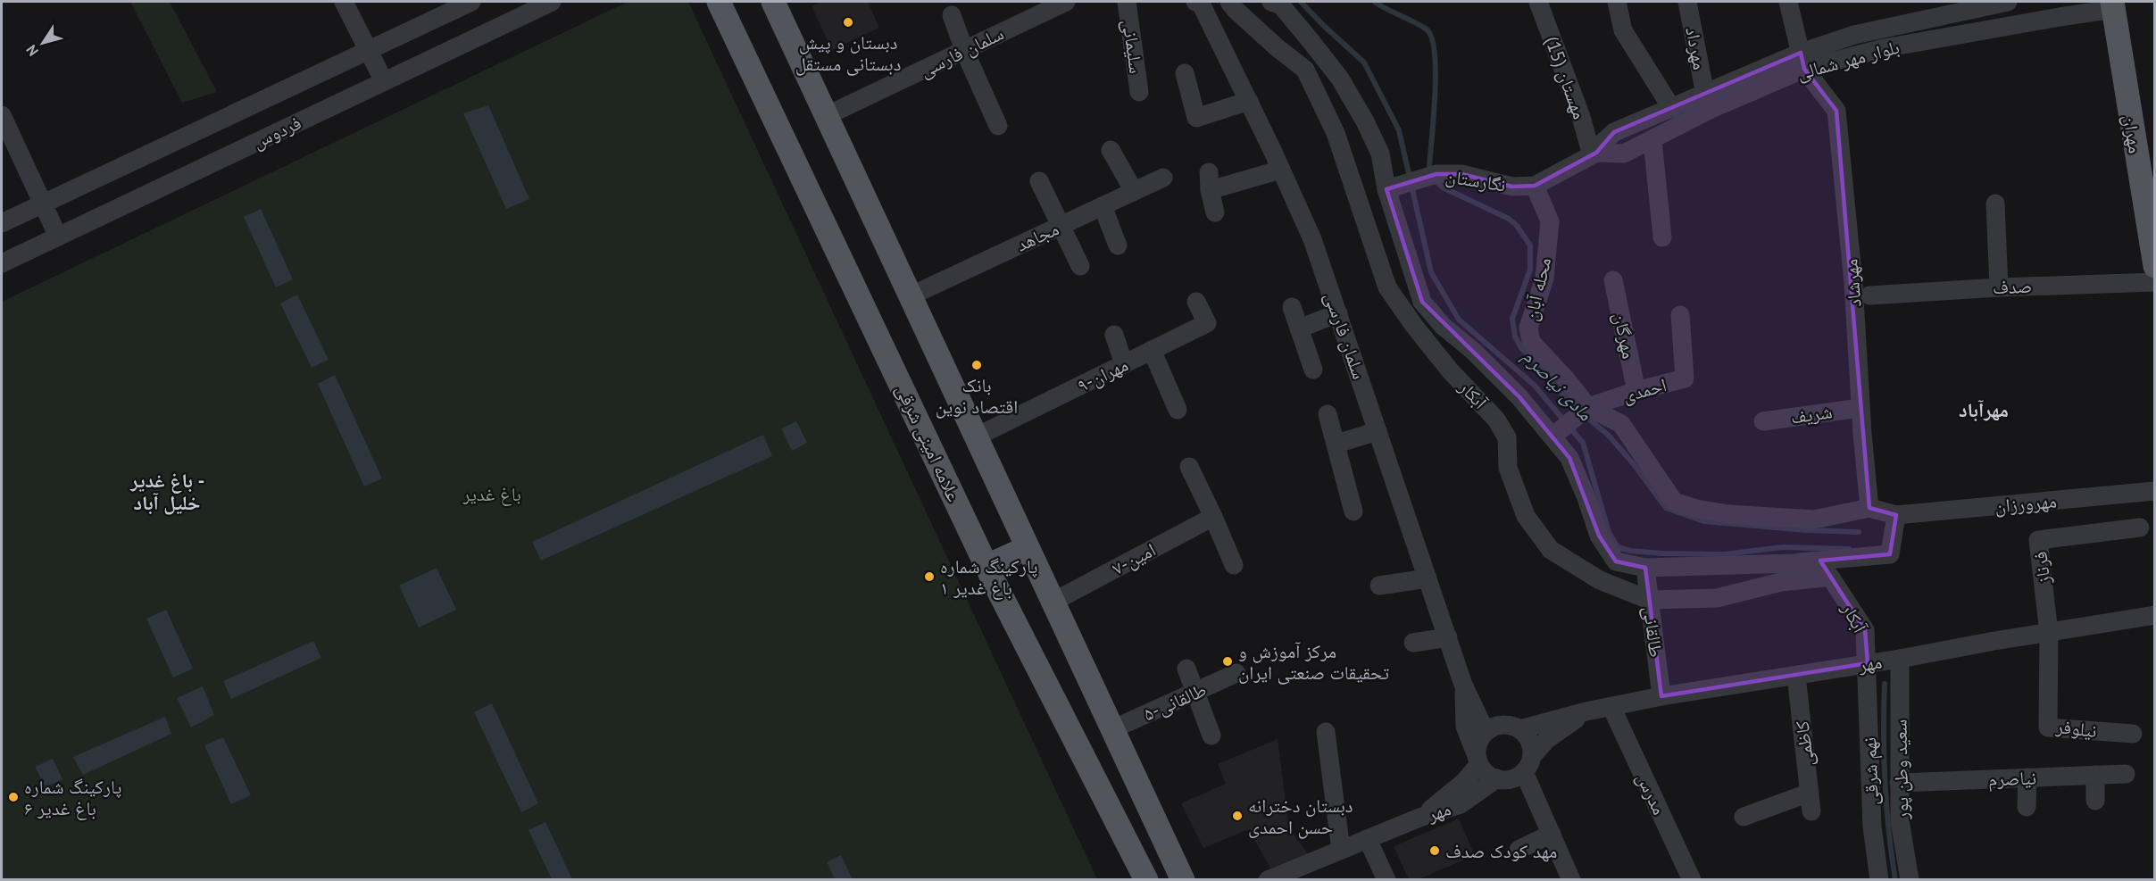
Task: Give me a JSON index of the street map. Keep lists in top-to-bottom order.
{
  "streets": {
    "main road": ["مهران", "علامه امینی شرقی"],
    "street": [
      "سلیمانی",
      "مهرداد",
      "سلمان فارسی",
      "بلوار مهر شمالی",
      "مهستان (15)",
      "فردوس",
      "نگارستان",
      "مجاهد",
      "مهرشاد",
      "صدف",
      "محله آبان",
      "مهرگان",
      "۹-مهران",
      "احمدی",
      "آبکار",
      "شریف",
      "مهرورزان",
      "۷-امین",
      "فرناز",
      "طالقانی",
      "مهر",
      "۵-طالقانی",
      "نیلوفر",
      "کاظمی",
      "سعید وطن پور",
      "نهم شرقی",
      "نیاصرم",
      "مدرس"
    ]
  },
  "crossings": [
    ["مهرداد", "بلوار مهر شمالی"],
    ["سلمان فارسی", "مهر"],
    ["بلوار مهر شمالی", "مهستان (15)"],
    ["بلوار مهر شمالی", "مهران"],
    ["بلوار مهر شمالی", "نگارستان"],
    ["بلوار مهر شمالی", "مهرشاد"],
    ["بلوار مهر شمالی", "محله آبان"],
    ["نگارستان", "محله آبان"],
    ["نگارستان", "آبکار"],
    ["مهرشاد", "شریف"],
    ["محله آبان", "احمدی"],
    ["مهرگان", "احمدی"],
    ["احمدی", "آبکار"],
    ["آبکار", "طالقانی"],
    ["آبکار", "مهر"],
    ["آبکار", "نهم شرقی"],
    ["فرناز", "مهر"],
    ["فرناز", "نیلوفر"],
    ["طالقانی", "مهر"],
    ["مهر", "نیلوفر"],
    ["مهر", "کاظمی"],
    ["مهر", "سعید وطن پور"],
    ["مهر", "نهم شرقی"],
    ["مهر", "مدرس"],
    ["سعید وطن پور", "نیاصرم"]
  ],
  "districts": ["مهرآباد", "باغ غدیر - خلیل آباد"],
  "water": ["مادی نیاصرم"],
  "parks": ["باغ غدیر"],
  "places": [
    "دبستان و پیش دبستانی مستقل",
    "بانک اقتصاد نوین",
    "پارکینگ شماره ۱ باغ غدیر",
    "مرکز آموزش و تحقیقات صنعتی ایران",
    "پارکینگ شماره ۶ باغ غدیر",
    "دبستان دخترانه حسن احمدی",
    "مهد کودک صدف"
  ],
  "north": "bottom left"
}
